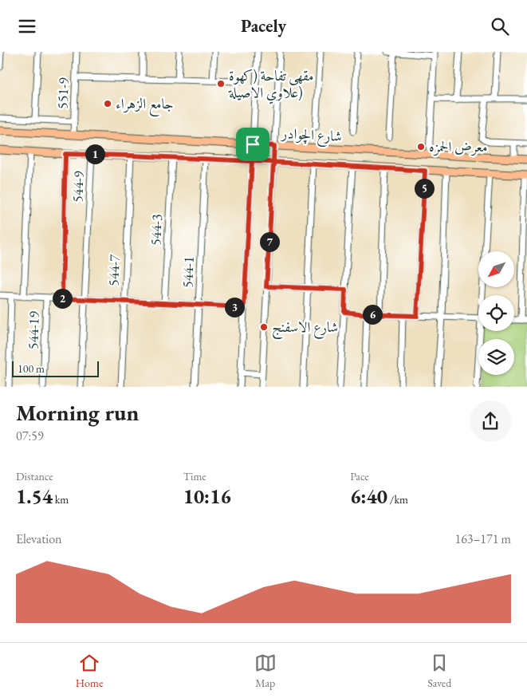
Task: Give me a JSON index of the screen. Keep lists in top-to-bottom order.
{
  "streets": {
    "main road": ["شارع الچوادر"],
    "street": [
      "551-9",
      "544-9",
      "544-3",
      "544-7",
      "544-1",
      "544-19"
    ]
  },
  "crossings": [
    ["551-9", "شارع الچوادر"],
    ["شارع الچوادر", "544-9"],
    ["شارع الچوادر", "544-3"],
    ["شارع الچوادر", "544-7"],
    ["شارع الچوادر", "544-1"]
  ],
  "places": [
    "مقهى تفاحة (كهوة علاوي الاصيلة)",
    "جامع الزهراء",
    "معرض الحمزه",
    "شارع الاسفنج"
  ],
  "scale_bar": "100 m",
  "north": "bottom left",
  "page": {
    "header": "Pacely",
    "pins": [
      "1",
      "5",
      "7",
      "2",
      "3",
      "6"
    ],
    "scale": "100 m",
    "heading": ["Morning run", "07:59"],
    "stats": [
      ["Distance", "1.54 km"],
      ["Time", "10:16"],
      ["Pace", "6:40 /km"]
    ],
    "chart": ["Elevation", "163–171 m"],
    "tabs": ["Home", "Map", "Saved"]
  }
}
